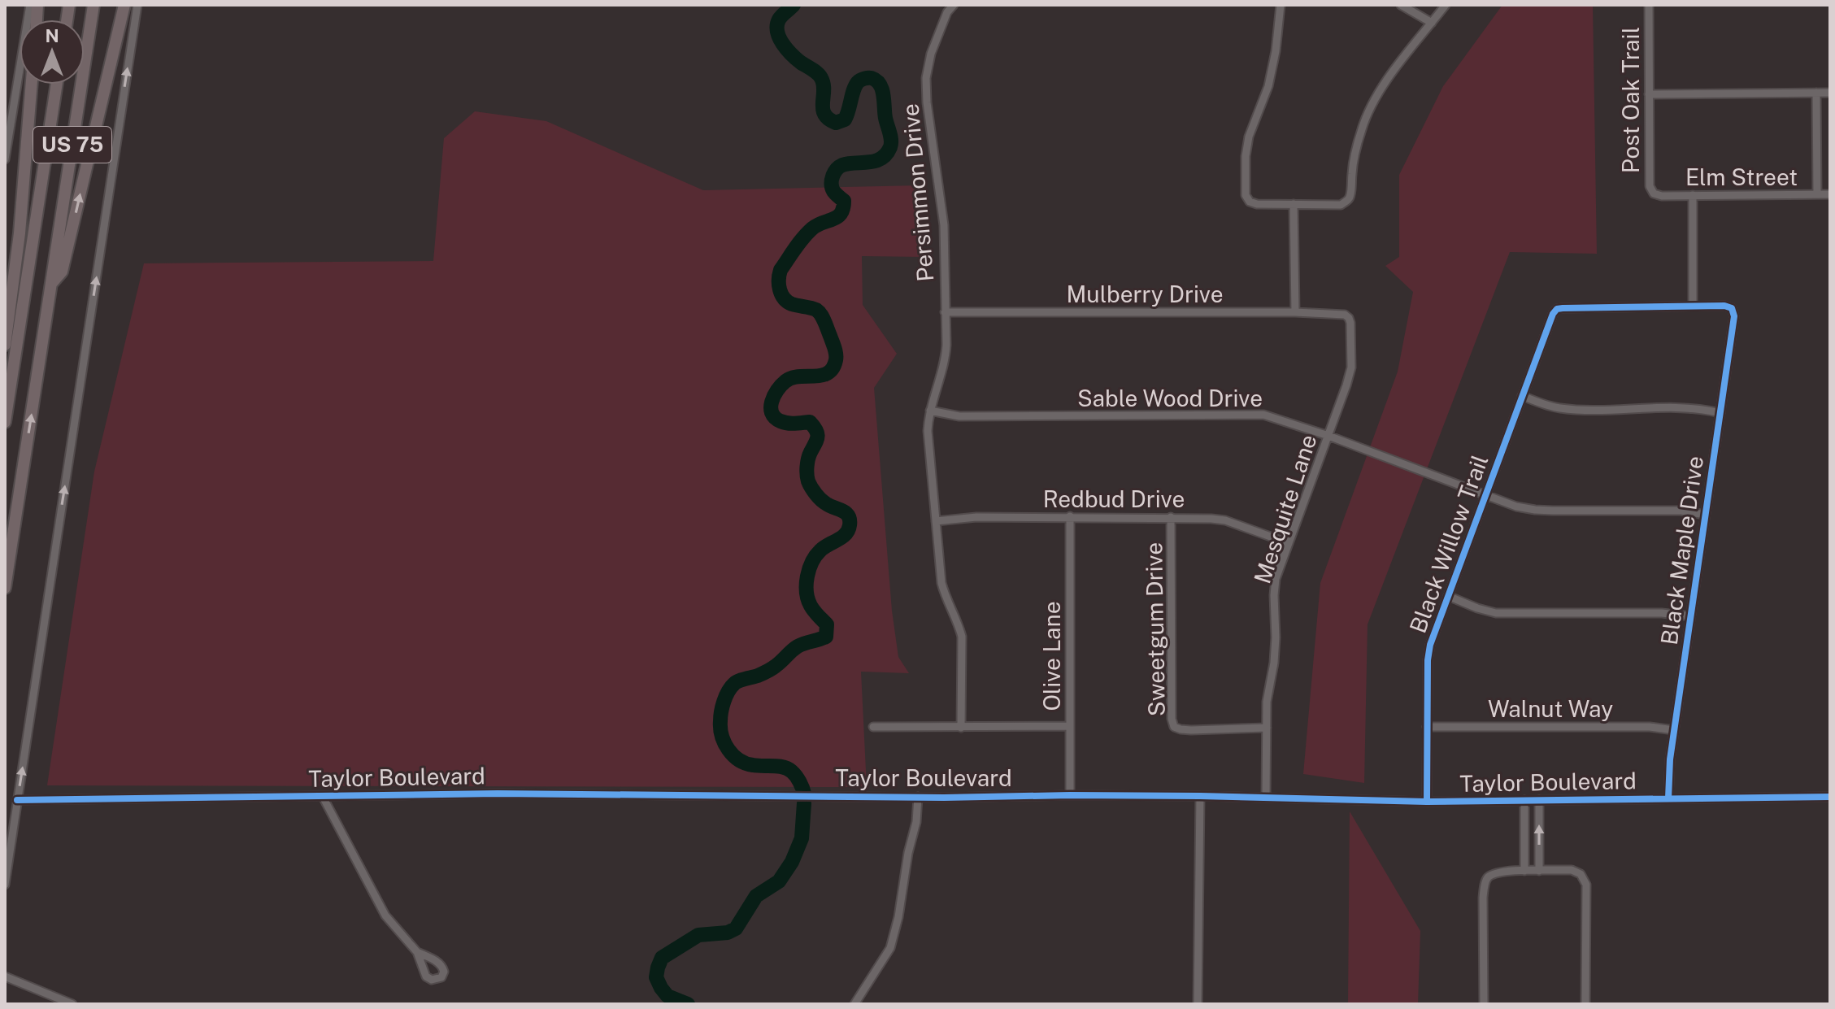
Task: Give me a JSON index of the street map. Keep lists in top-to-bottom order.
{
  "streets": {
    "highway": ["US 75"],
    "street": [
      "Post Oak Trail",
      "Elm Street",
      "Persimmon Drive",
      "Mulberry Drive",
      "Sable Wood Drive",
      "Redbud Drive",
      "Mesquite Lane",
      "Black Willow Trail",
      "Black Maple Drive",
      "Sweetgum Drive",
      "Olive Lane",
      "Walnut Way",
      "Taylor Boulevard"
    ]
  },
  "crossings": [
    ["Post Oak Trail", "Elm Street"],
    ["Persimmon Drive", "Mulberry Drive"],
    ["Persimmon Drive", "Sable Wood Drive"],
    ["Persimmon Drive", "Redbud Drive"],
    ["Mulberry Drive", "Mesquite Lane"],
    ["Sable Wood Drive", "Mesquite Lane"],
    ["Sable Wood Drive", "Black Willow Trail"],
    ["Sable Wood Drive", "Black Maple Drive"],
    ["Redbud Drive", "Mesquite Lane"],
    ["Redbud Drive", "Sweetgum Drive"],
    ["Redbud Drive", "Olive Lane"],
    ["Mesquite Lane", "Sweetgum Drive"],
    ["Mesquite Lane", "Taylor Boulevard"],
    ["Black Willow Trail", "Black Maple Drive"],
    ["Black Willow Trail", "Walnut Way"],
    ["Black Willow Trail", "Taylor Boulevard"],
    ["Black Maple Drive", "Walnut Way"],
    ["Black Maple Drive", "Taylor Boulevard"],
    ["Olive Lane", "Taylor Boulevard"]
  ],
  "north": "top"
}
